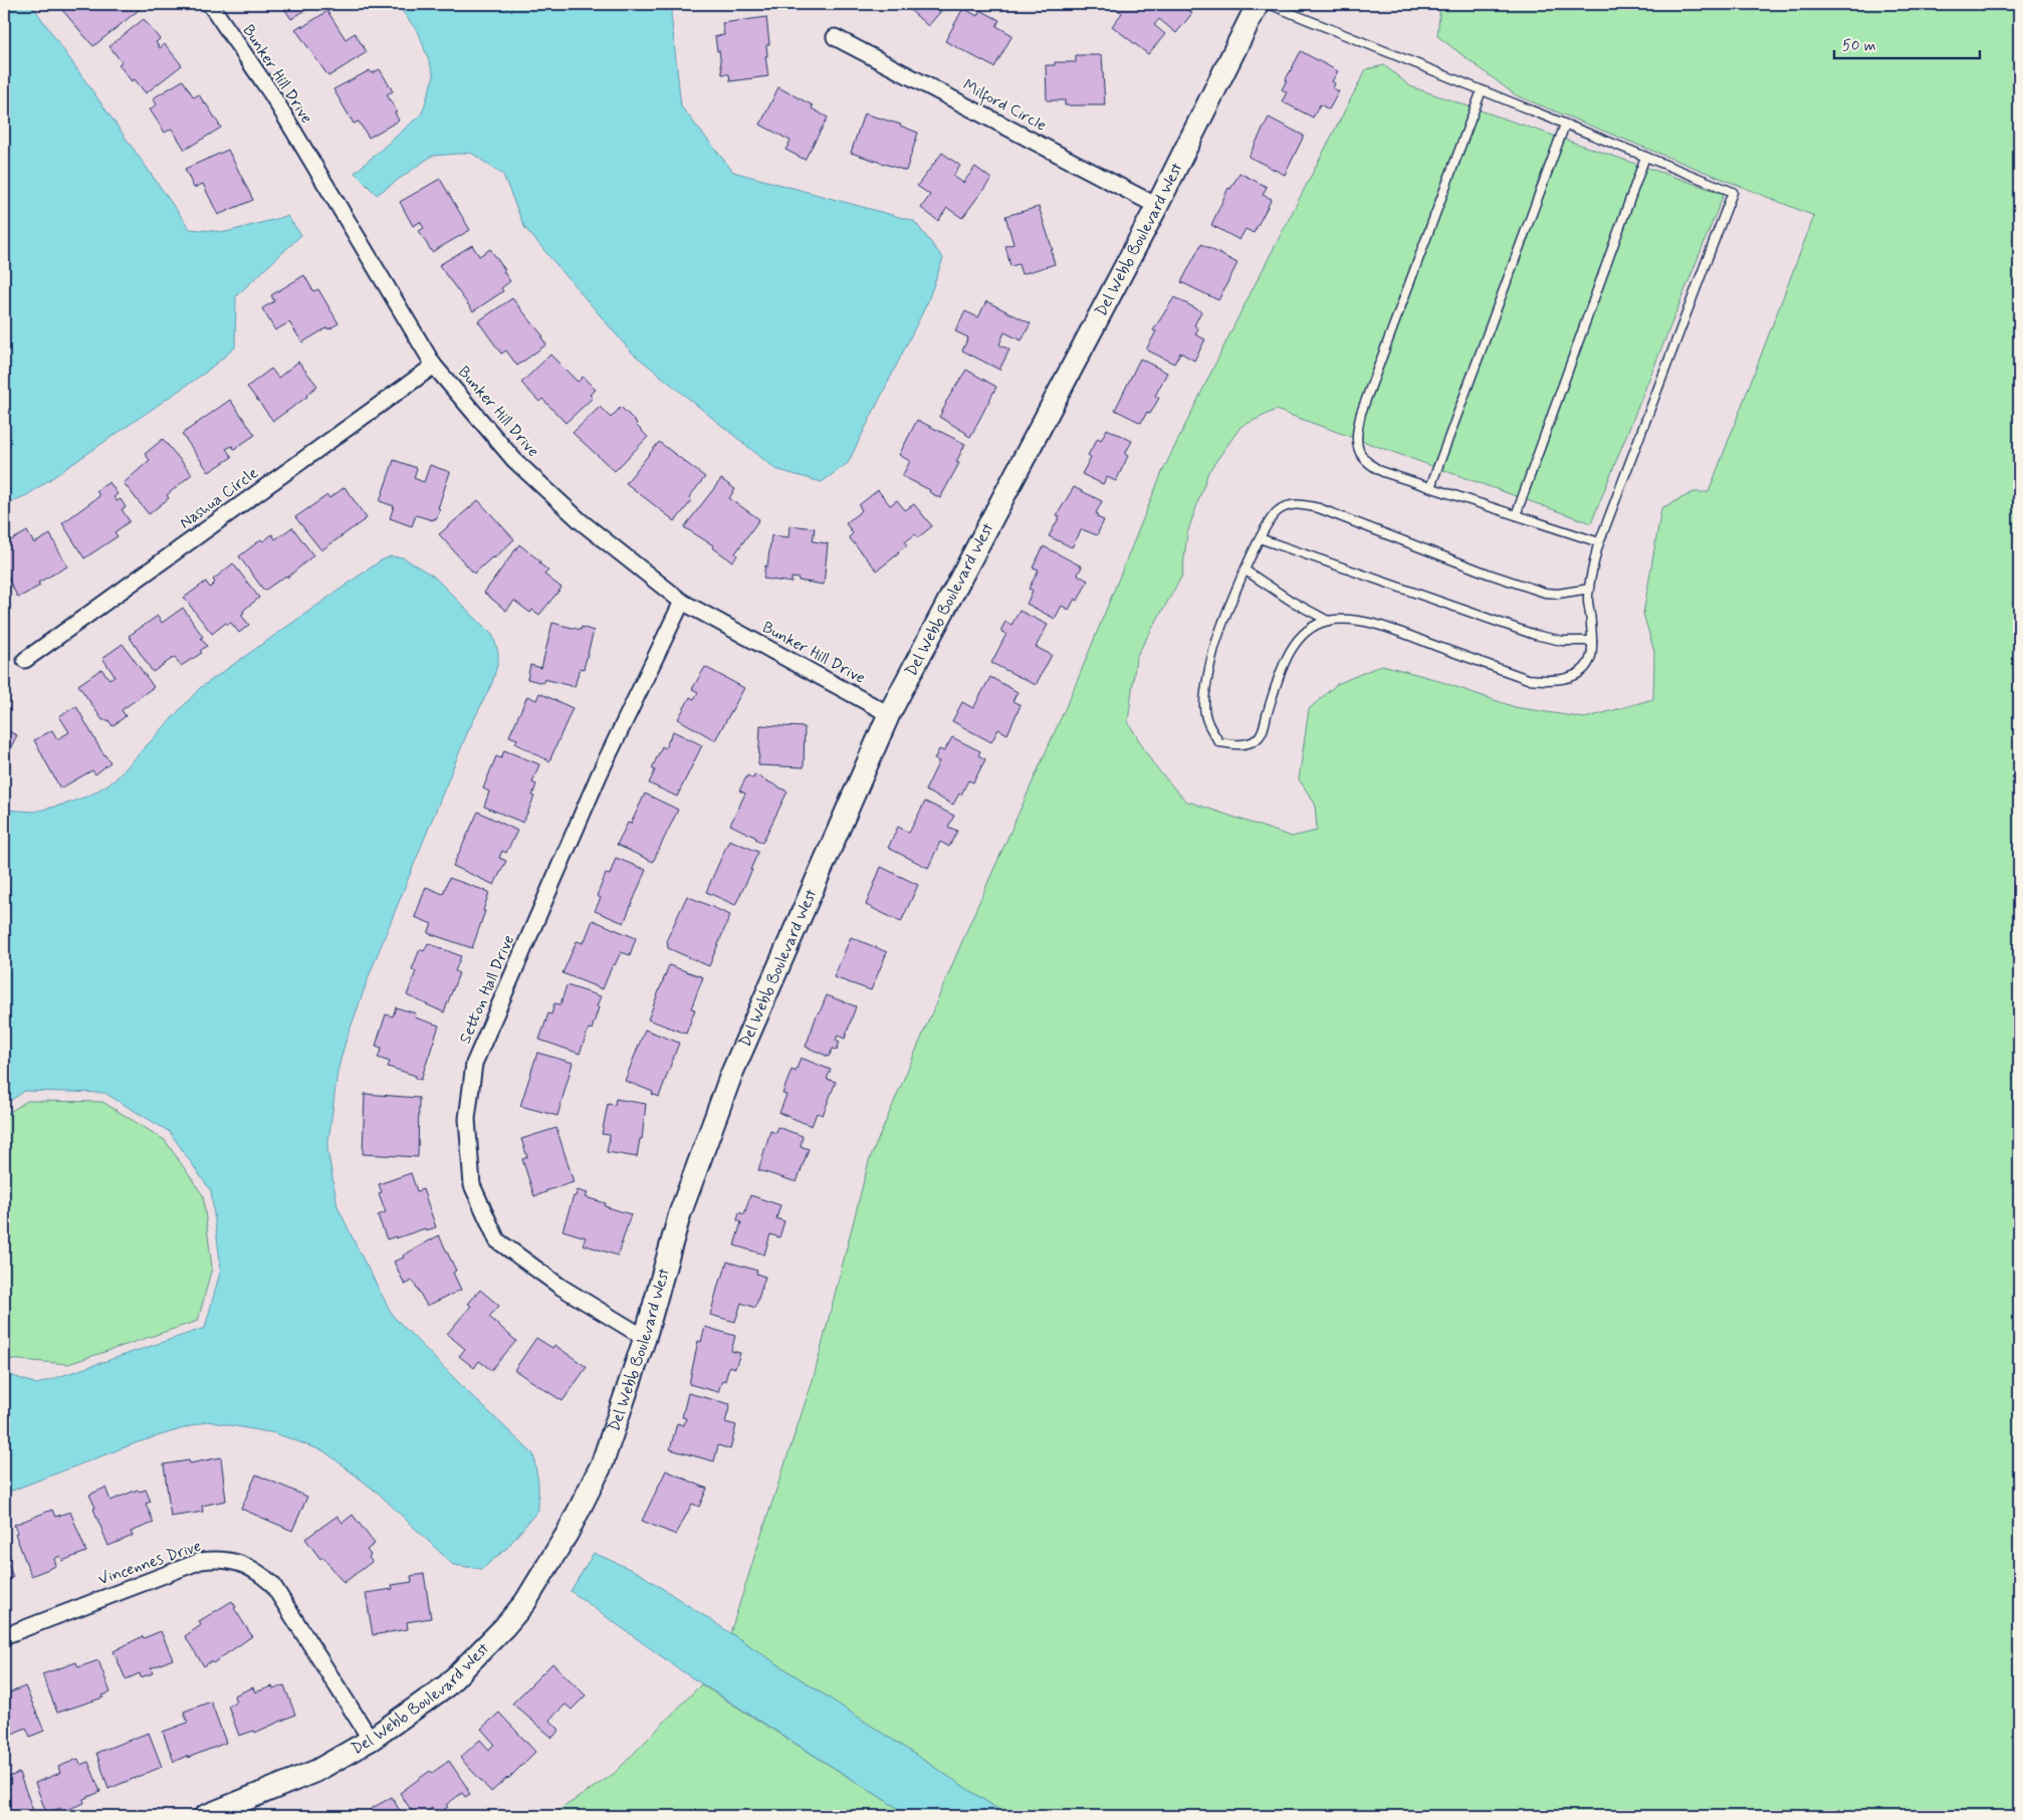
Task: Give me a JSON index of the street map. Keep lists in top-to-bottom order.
{
  "streets": {
    "street": [
      "Bunker Hill Drive",
      "Milford Circle",
      "Del Webb Boulevard West",
      "Nashua Circle",
      "Setton Hall Drive",
      "Vincennes Drive"
    ]
  },
  "crossings": [
    ["Bunker Hill Drive", "Del Webb Boulevard West"],
    ["Bunker Hill Drive", "Nashua Circle"],
    ["Bunker Hill Drive", "Setton Hall Drive"],
    ["Milford Circle", "Del Webb Boulevard West"],
    ["Del Webb Boulevard West", "Setton Hall Drive"],
    ["Del Webb Boulevard West", "Vincennes Drive"]
  ],
  "scale_bar": "50 m"
}
